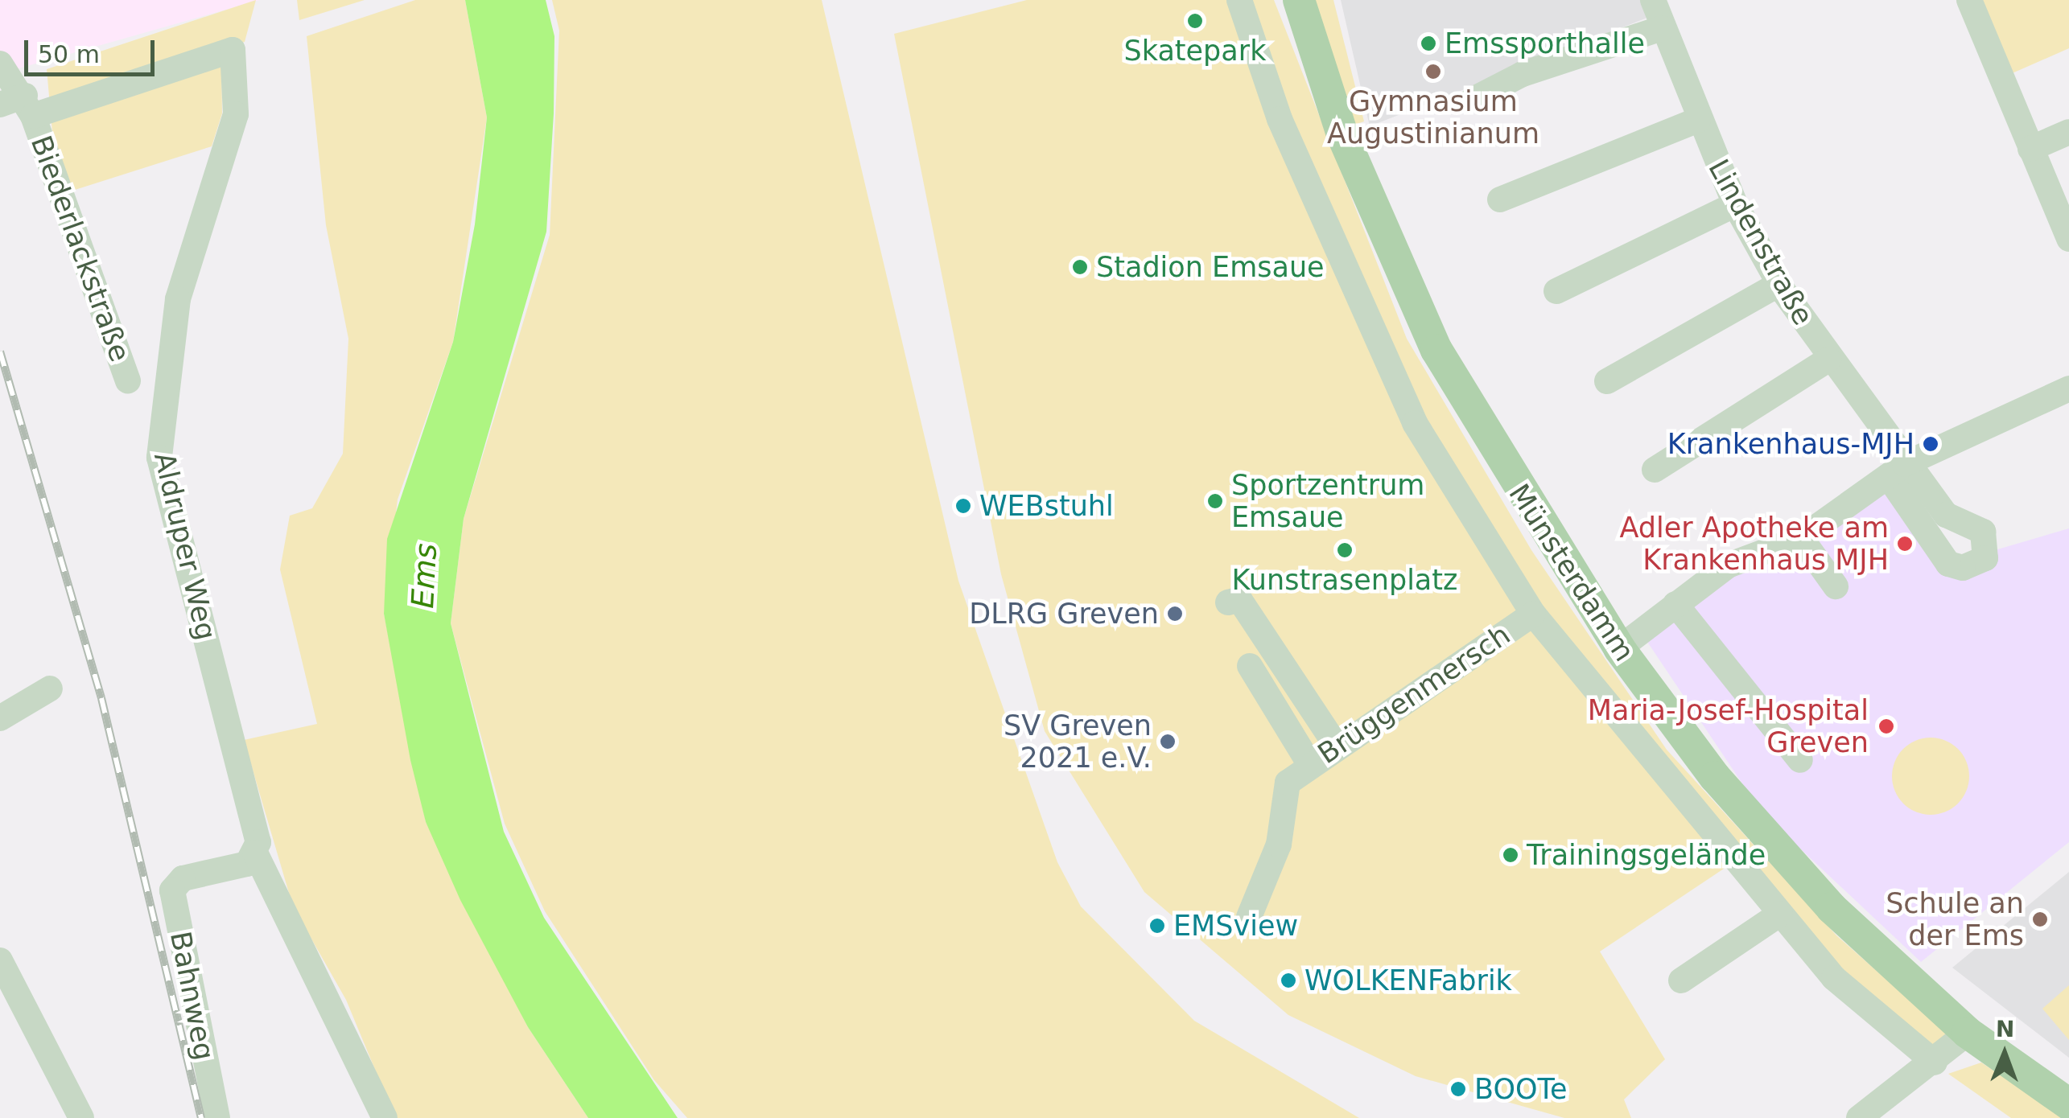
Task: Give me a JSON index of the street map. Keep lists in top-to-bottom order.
{
  "streets": {
    "main road": ["Münsterdamm"],
    "street": [
      "Lindenstraße",
      "Biederlackstraße",
      "Aldruper Weg",
      "Brüggenmersch",
      "Bahnweg"
    ]
  },
  "crossings": [
    ["Biederlackstraße", "Aldruper Weg"],
    ["Aldruper Weg", "Bahnweg"]
  ],
  "water": ["Ems"],
  "places": [
    "Skatepark",
    "Emssporthalle",
    "Gymnasium Augustinianum",
    "Stadion Emsaue",
    "Krankenhaus-MJH",
    "Sportzentrum Emsaue",
    "WEBstuhl",
    "Adler Apotheke am Krankenhaus MJH",
    "Kunstrasenplatz",
    "DLRG Greven",
    "Maria-Josef-Hospital Greven",
    "SV Greven 2021 e.V.",
    "Trainingsgelände",
    "Schule an der Ems",
    "EMSview",
    "WOLKENFabrik",
    "BOOTe"
  ],
  "scale_bar": "50 m",
  "north": "top"
}
